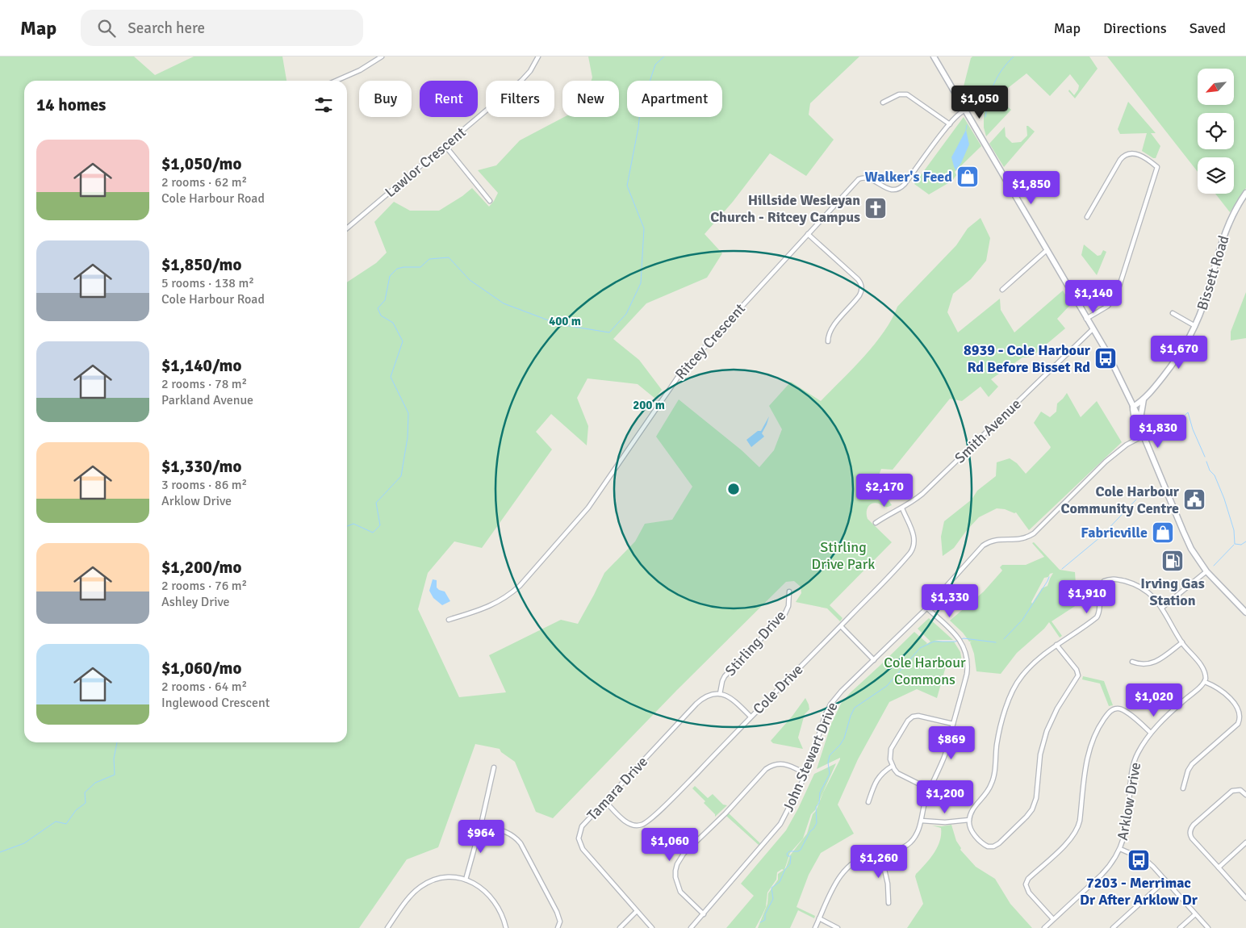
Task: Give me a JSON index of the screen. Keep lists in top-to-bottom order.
{
  "streets": {
    "main road": ["Bissett Road"],
    "street": [
      "Lawlor Crescent",
      "Ritcey Crescent",
      "Smith Avenue",
      "Stirling Drive",
      "Cole Drive",
      "John Stewart Drive",
      "Tamara Drive",
      "Arklow Drive"
    ]
  },
  "crossings": [
    ["Smith Avenue", "Cole Drive"],
    ["Stirling Drive", "Tamara Drive"],
    ["Cole Drive", "Tamara Drive"]
  ],
  "parks": ["Stirling Drive Park", "Cole Harbour Commons"],
  "places": {
    "shop": ["Walker's Feed", "Fabricville"],
    "church": ["Hillside Wesleyan Church - Ritcey Campus"],
    "bus stop": ["8939 - Cole Harbour Rd Before Bisset Rd", "7203 - Merrimac Dr After Arklow Dr"],
    "public building": ["Cole Harbour Community Centre"],
    "fuel station": ["Irving Gas Station"]
  },
  "north": "bottom left",
  "page": {
    "header": "Map",
    "search": "Search here",
    "nav": ["Map", "Directions", "Saved"],
    "chip": [
      "Buy",
      "Rent",
      "Filters",
      "New",
      "Apartment"
    ],
    "heading": "14 homes",
    "price": [
      "$1,050",
      "$1,850",
      "$1,140",
      "$1,670",
      "$1,830",
      "$2,170",
      "$1,910",
      "$1,330",
      "$1,020",
      "$869",
      "$1,200",
      "$964",
      "$1,060",
      "$1,260"
    ],
    "list": [
      {
        "name": "$1,050/mo",
        "note": "2 rooms · 62 m² · Cole Harbour Road"
      },
      {
        "name": "$1,850/mo",
        "note": "5 rooms · 138 m² · Cole Harbour Road"
      },
      {
        "name": "$1,140/mo",
        "note": "2 rooms · 78 m² · Parkland Avenue"
      },
      {
        "name": "$1,330/mo",
        "note": "3 rooms · 86 m² · Arklow Drive"
      },
      {
        "name": "$1,200/mo",
        "note": "2 rooms · 76 m² · Ashley Drive"
      },
      {
        "name": "$1,060/mo",
        "note": "2 rooms · 64 m² · Inglewood Crescent"
      }
    ]
  },
  "rings": ["400 m", "200 m"]
}
